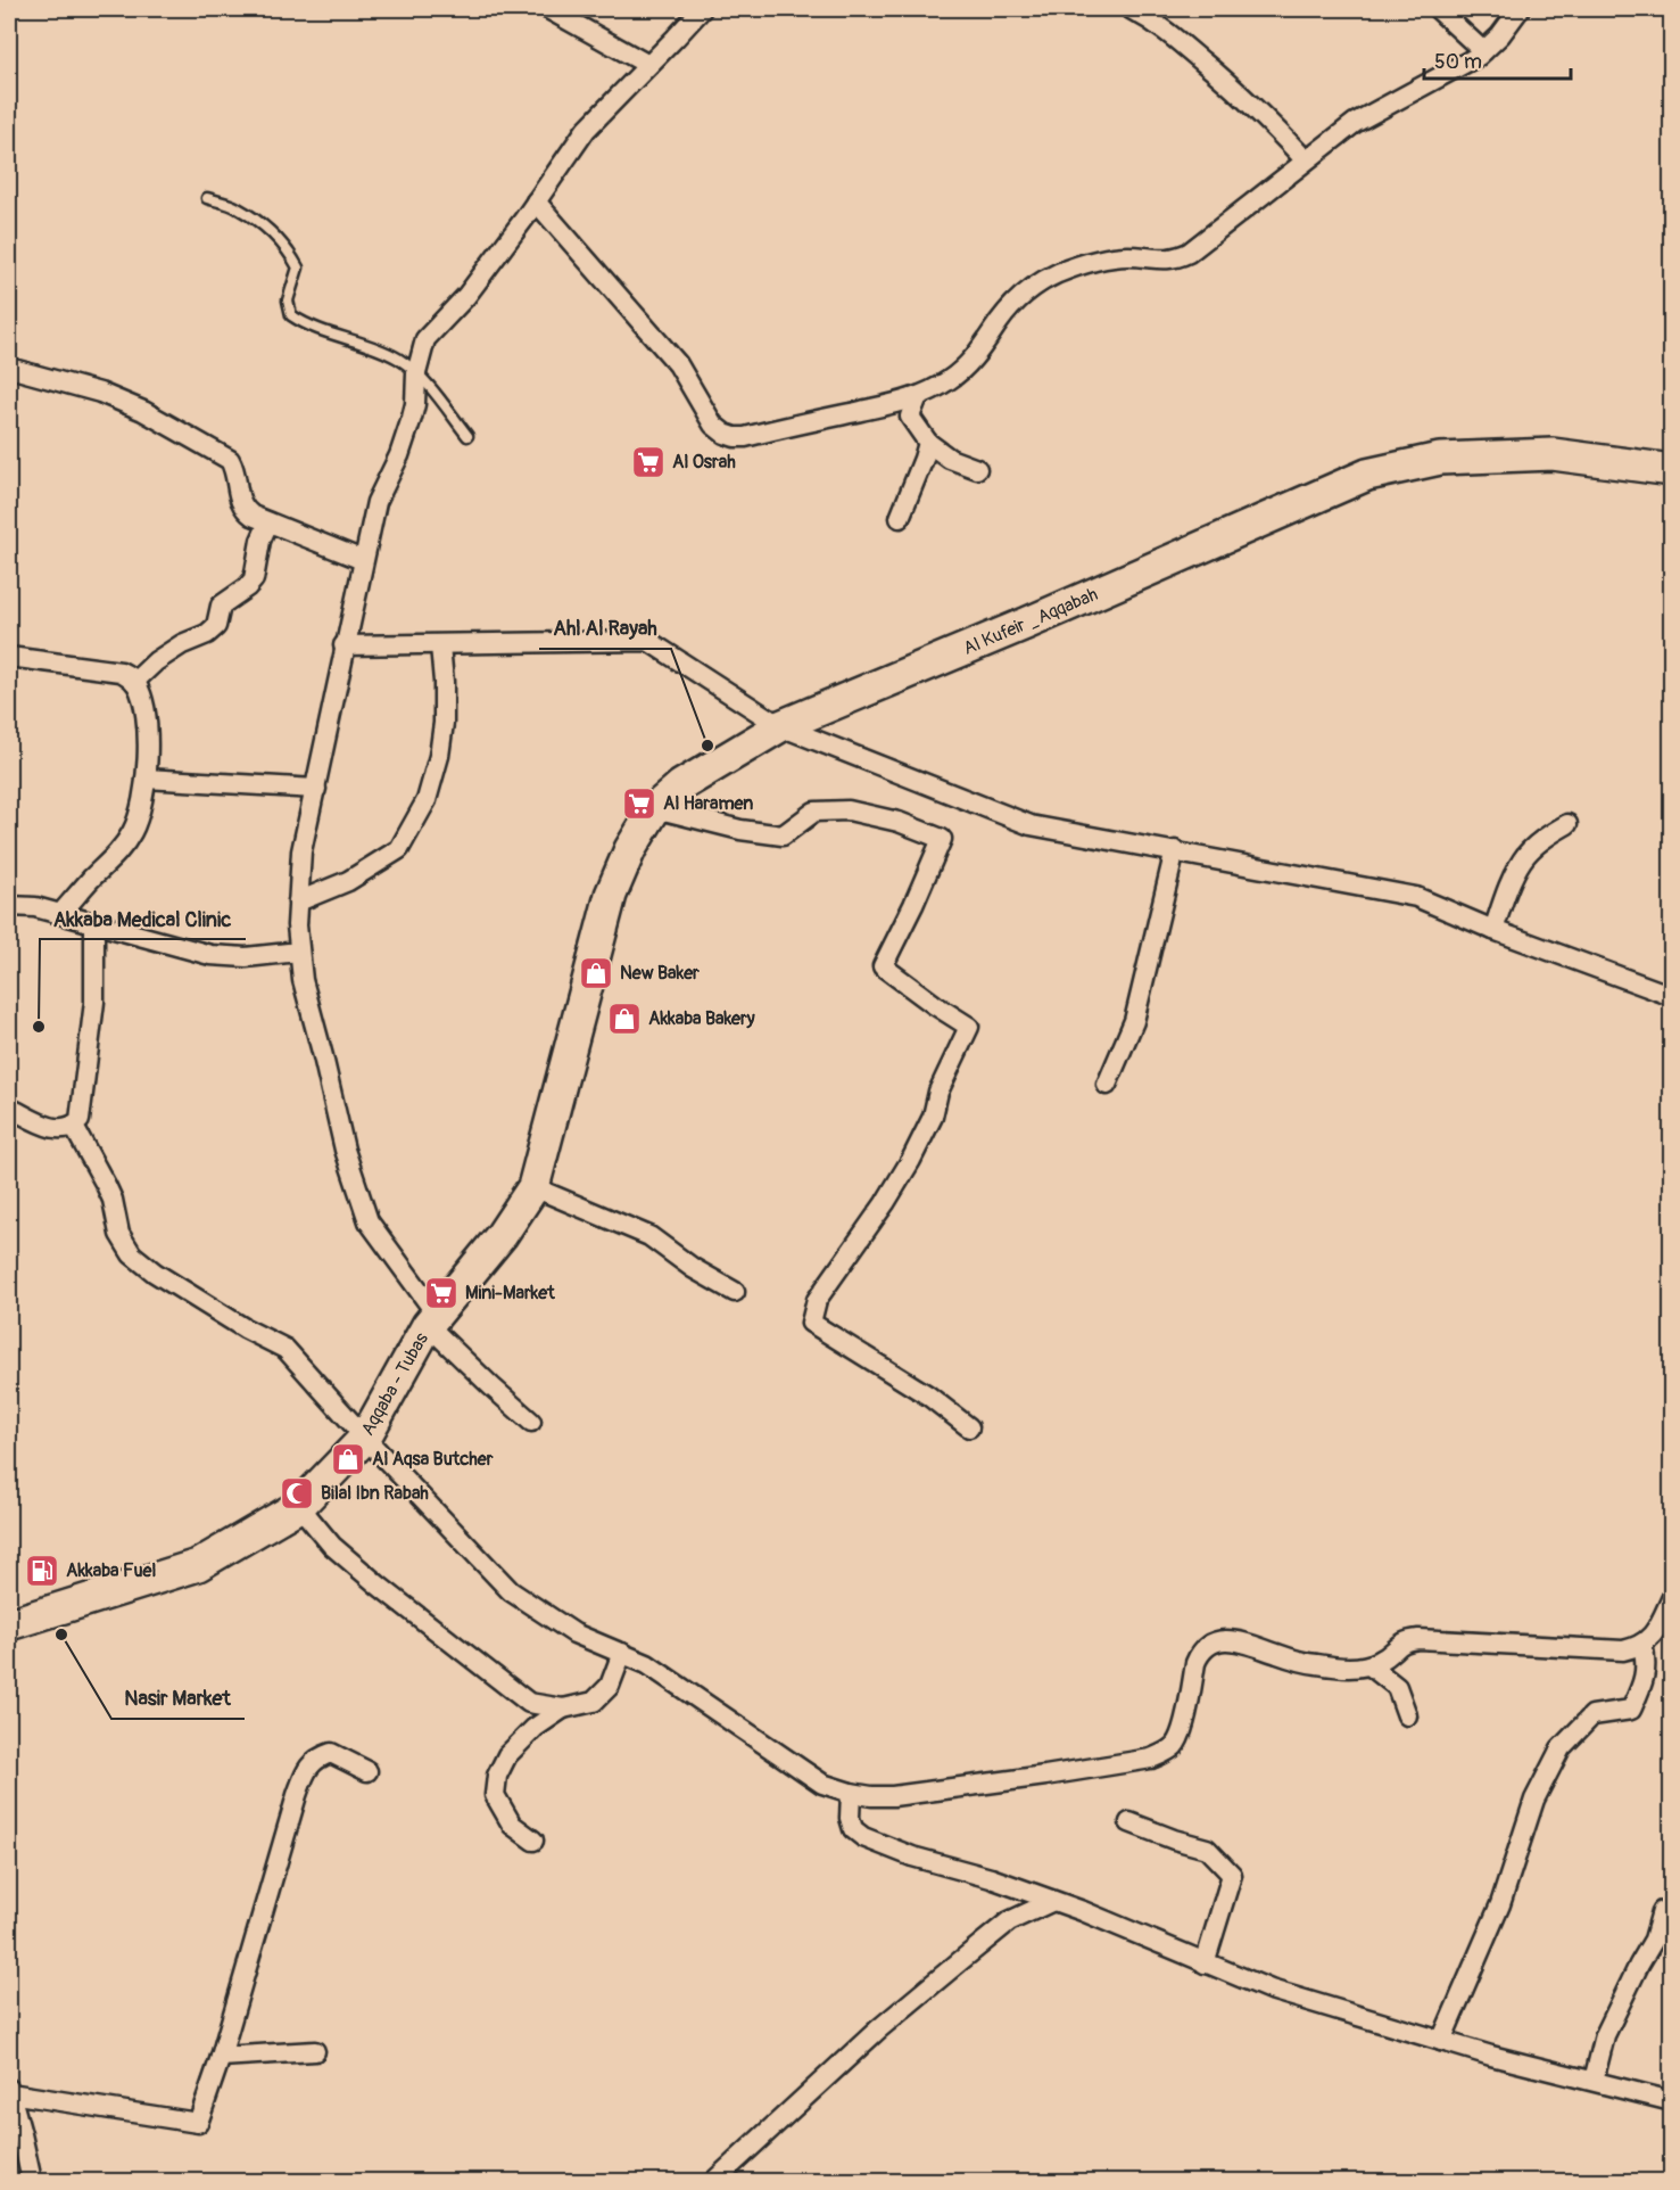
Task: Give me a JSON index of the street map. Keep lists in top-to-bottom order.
{
  "streets": {
    "main road": ["Al Kufeir _Aqqabah", "Aqqaba - Tubas"]
  },
  "crossings": [
    ["Al Kufeir _Aqqabah", "Aqqaba - Tubas"]
  ],
  "places": {
    "supermarket": ["Al Osrah", "Al Haramen", "Mini-Market"],
    "other": ["Ahl Al Rayah", "Akkaba Medical Clinic", "Nasir Market"],
    "shop": ["New Baker", "Akkaba Bakery", "Al Aqsa Butcher"],
    "mosque": ["Bilal Ibn Rabah"],
    "fuel station": ["Akkaba Fuel"]
  },
  "scale_bar": "50 m"
}
